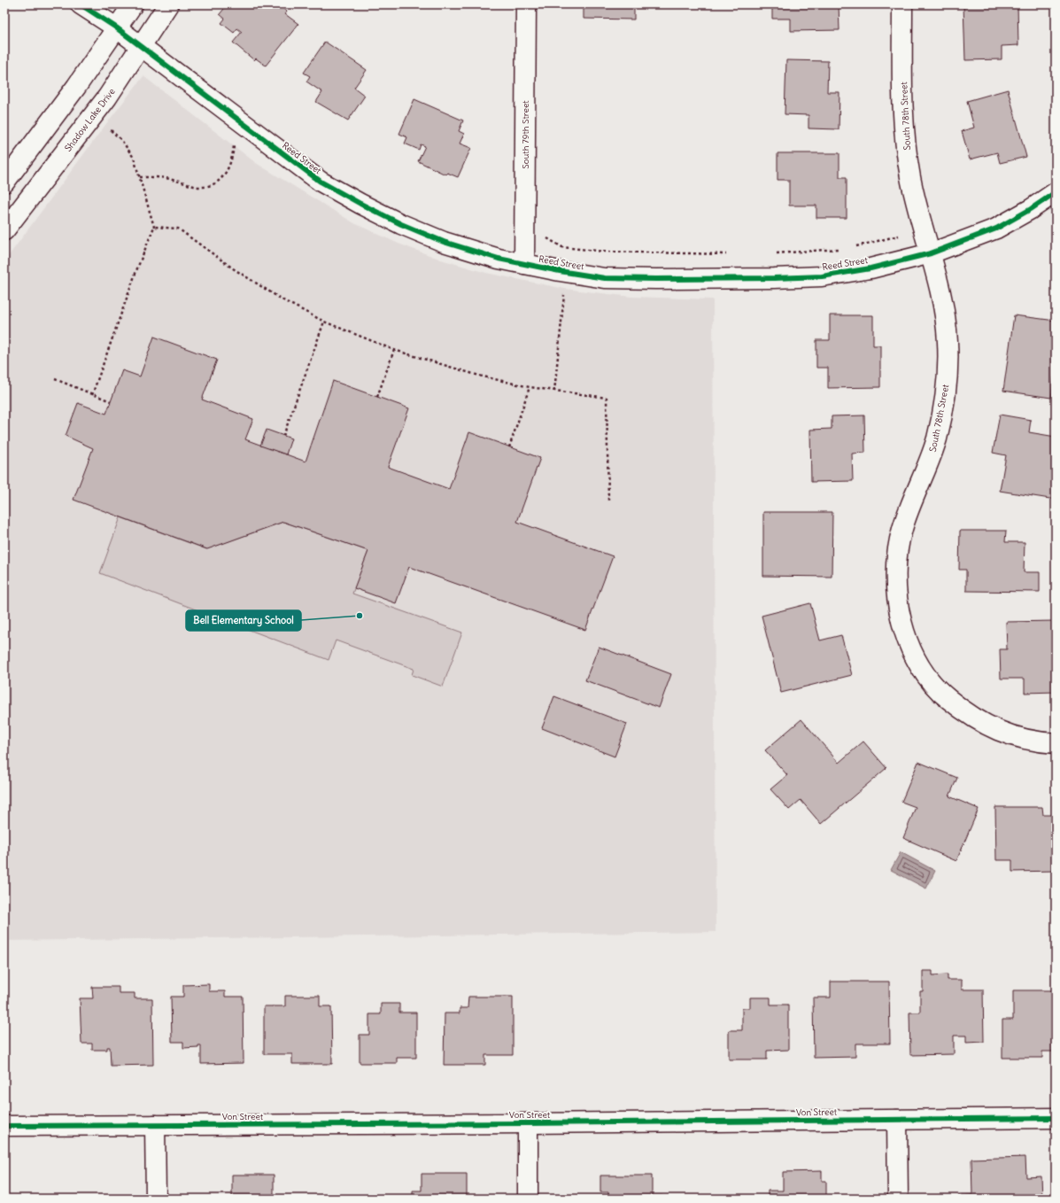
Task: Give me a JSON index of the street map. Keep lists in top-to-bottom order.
{
  "streets": {
    "street": [
      "South 78th Street",
      "Shadow Lake Drive",
      "South 79th Street",
      "Reed Street",
      "Von Street"
    ]
  },
  "crossings": [
    ["South 78th Street", "Reed Street"],
    ["Shadow Lake Drive", "Reed Street"],
    ["South 79th Street", "Reed Street"]
  ],
  "places": ["Bell Elementary School"]
}
